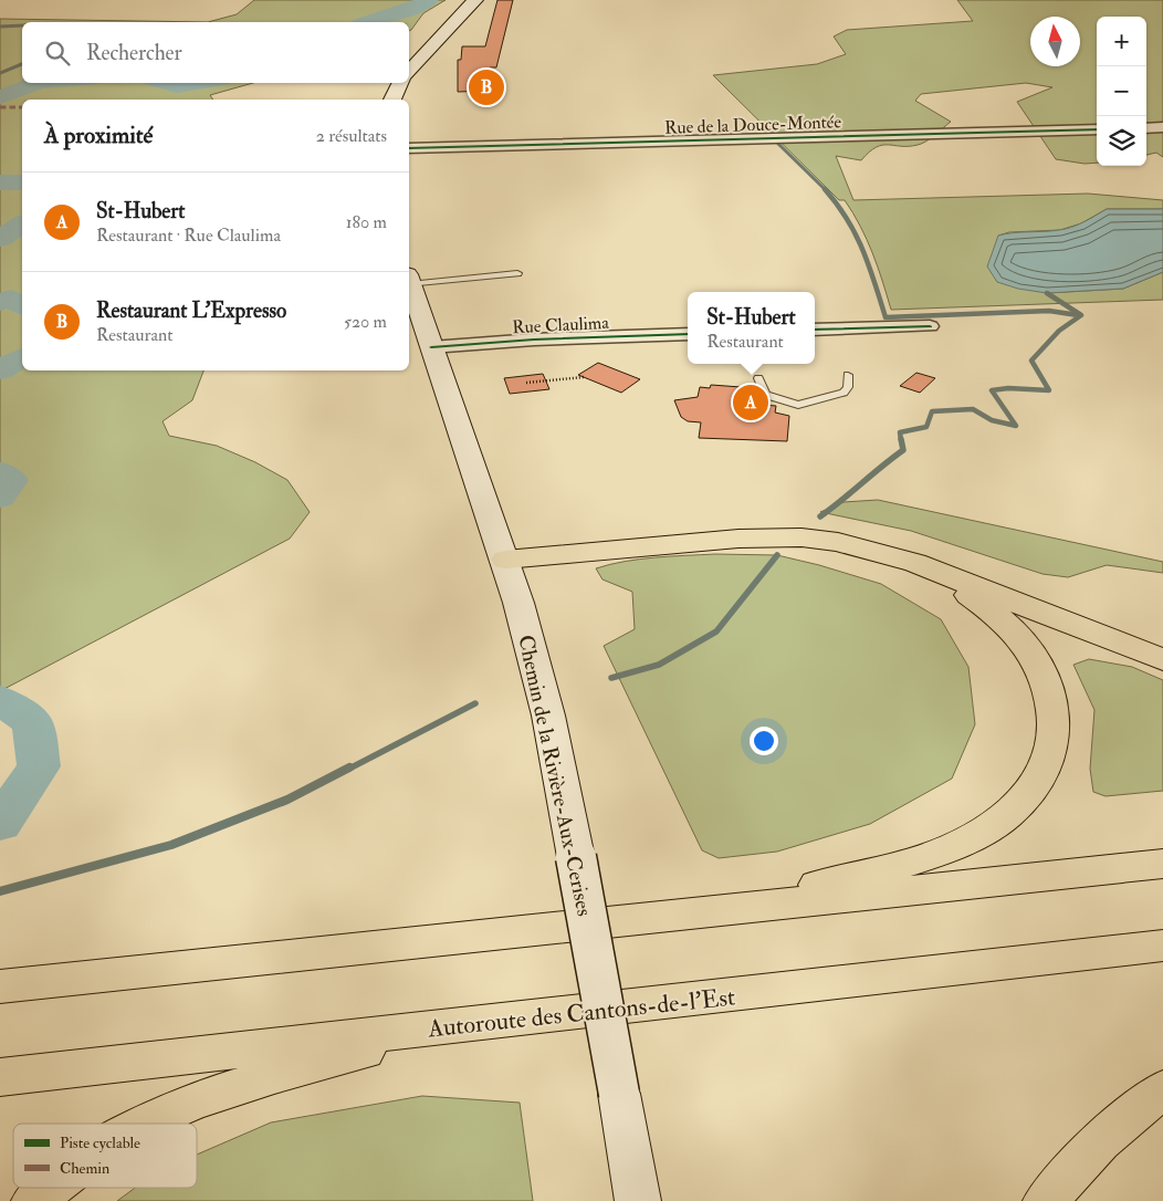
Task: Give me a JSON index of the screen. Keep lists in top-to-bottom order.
{
  "streets": {
    "highway": ["Autoroute des Cantons-de-l'Est"],
    "main road": ["Chemin de la Rivière-Aux-Cerises"],
    "street": ["Rue de la Douce-Montée", "Rue Claulima"]
  },
  "crossings": [
    ["Rue Claulima", "Chemin de la Rivière-Aux-Cerises"]
  ],
  "legend": ["Piste cyclable", "Chemin"],
  "north": "top",
  "page": {
    "map_buttons": ["+", "−"],
    "search": "Rechercher",
    "pins": ["B", "A"],
    "heading": ["À proximité", "2 résultats"],
    "list": [
      {
        "mark": "A",
        "name": "St-Hubert",
        "note": "Restaurant · Rue Claulima",
        "value": "180 m"
      },
      {
        "mark": "B",
        "name": "Restaurant L'Expresso",
        "note": "Restaurant",
        "value": "520 m"
      }
    ],
    "popup": ["St-Hubert", "Restaurant"]
  }
}
